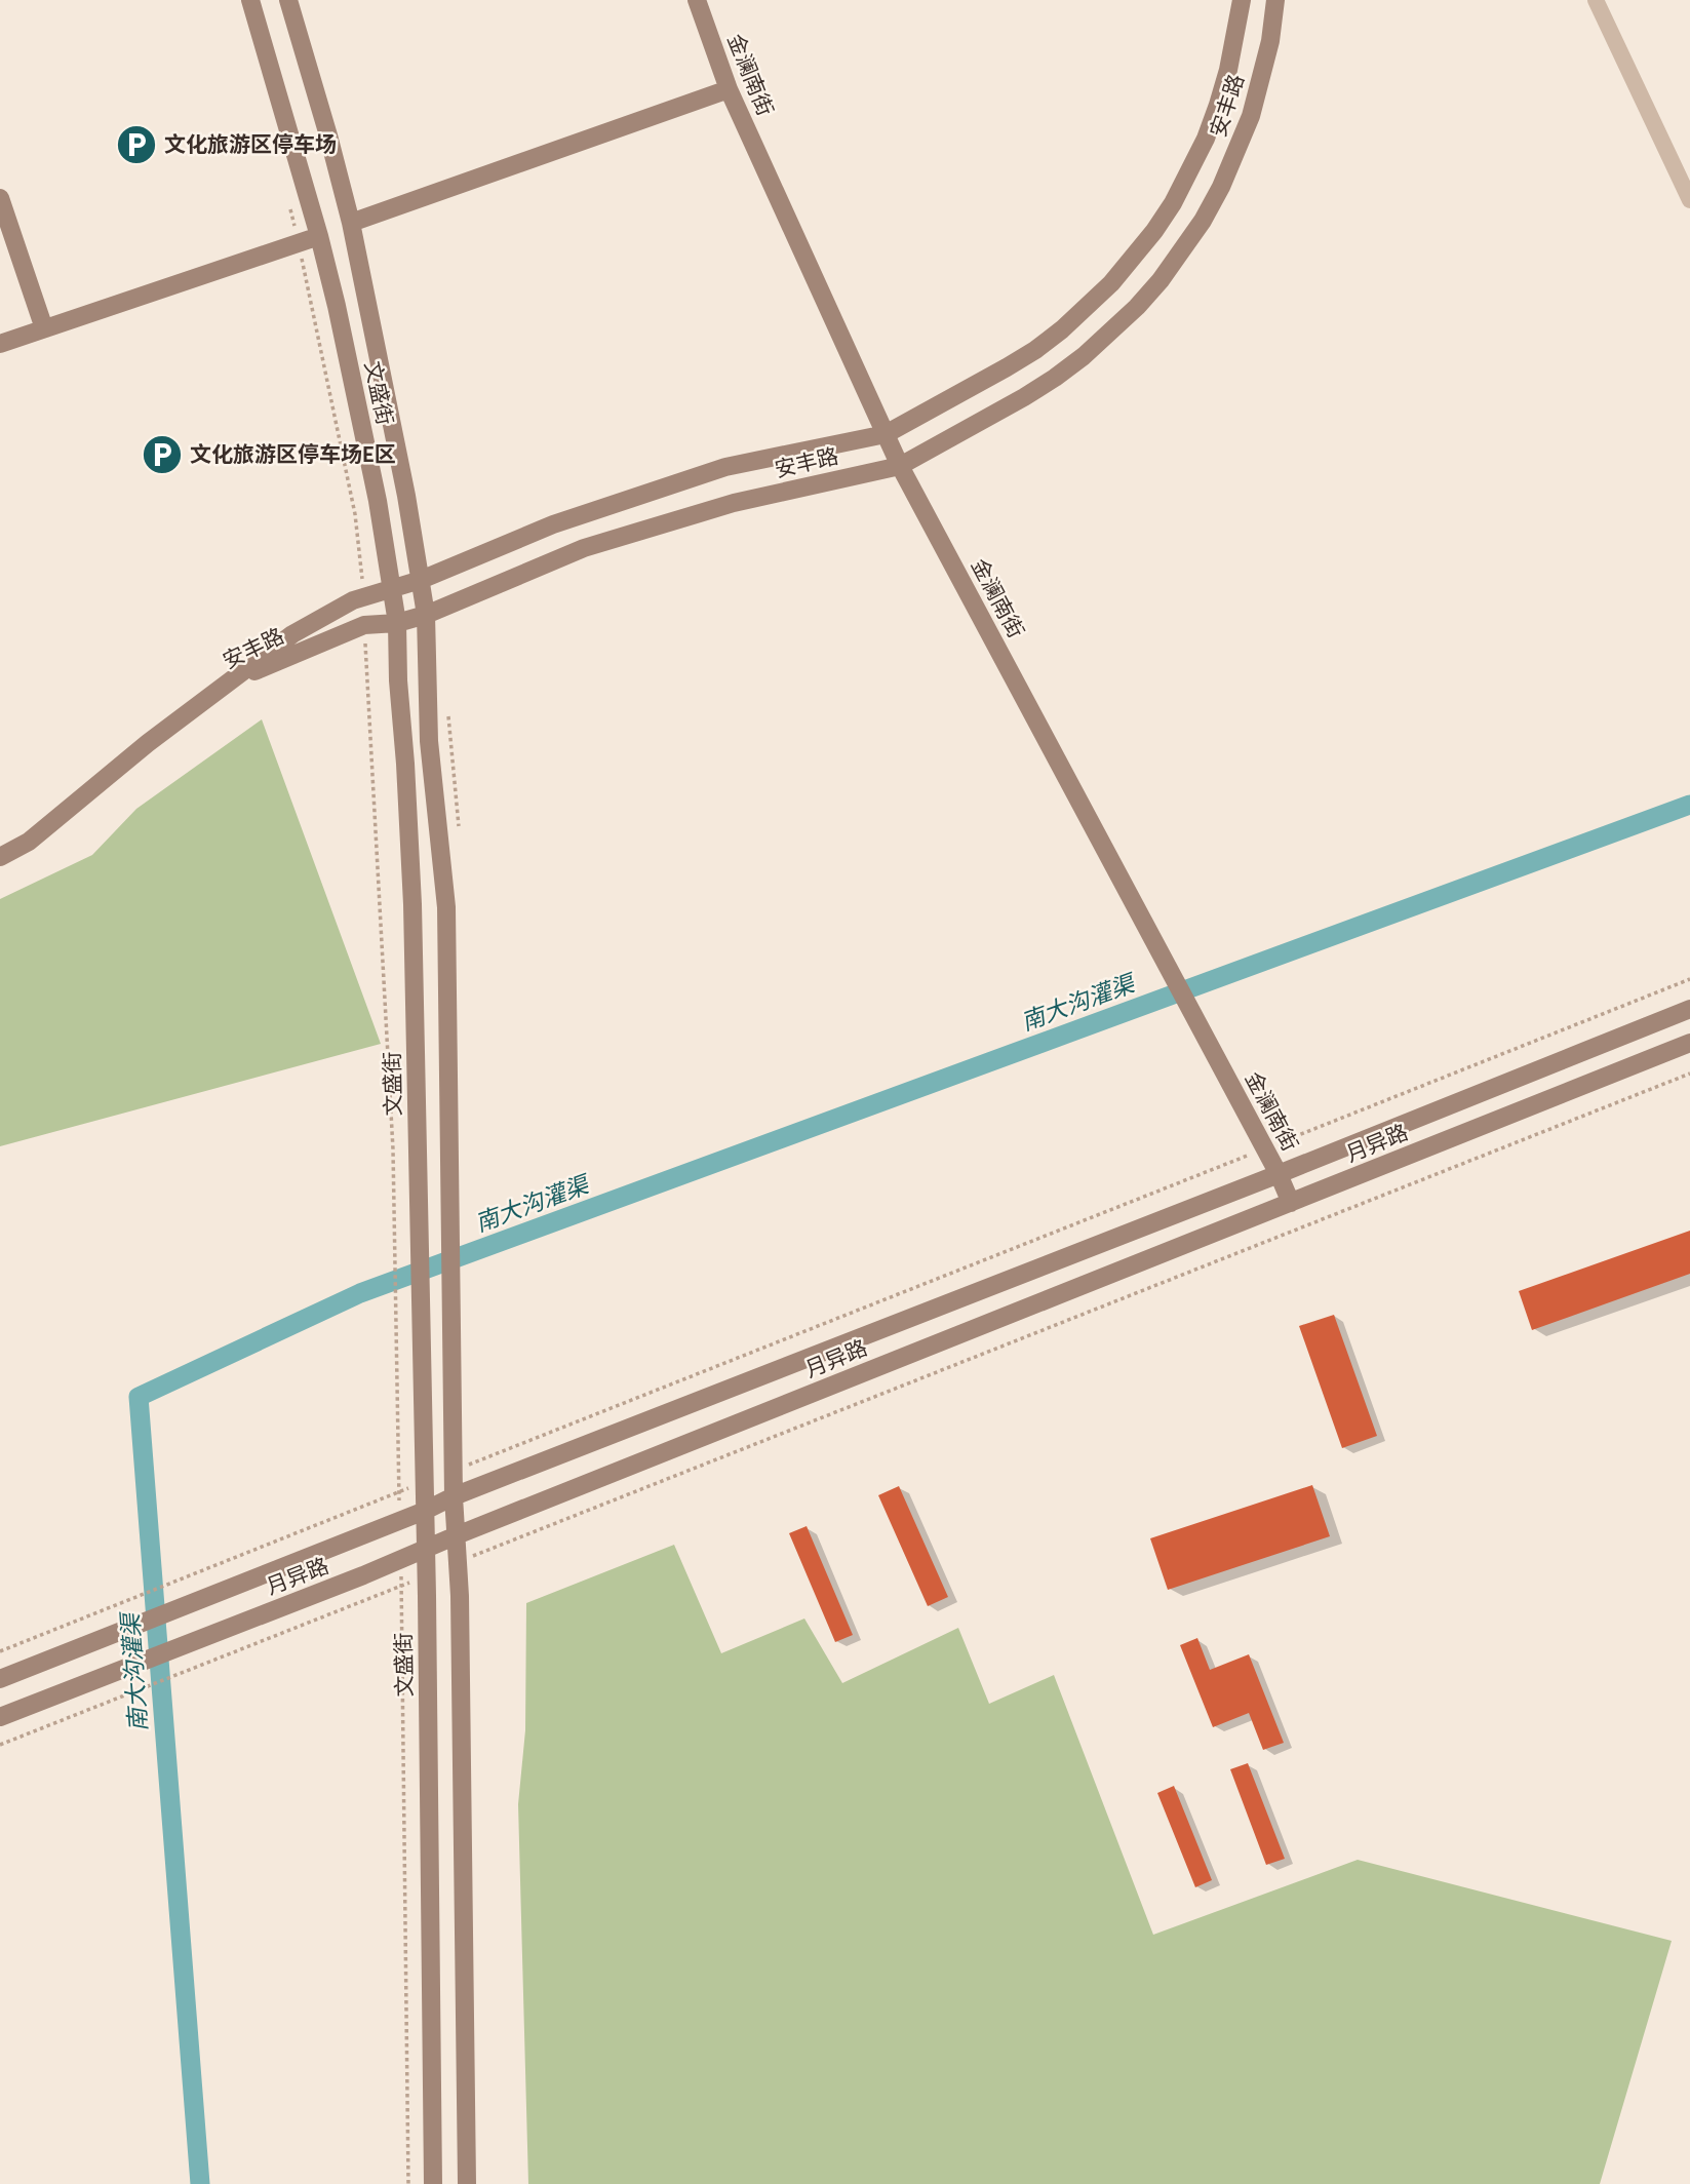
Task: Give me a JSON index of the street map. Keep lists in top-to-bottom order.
{
  "streets": {
    "main road": [
      "金澜南街",
      "安丰路",
      "文盛街",
      "月异路"
    ]
  },
  "crossings": [
    ["金澜南街", "安丰路"],
    ["金澜南街", "月异路"],
    ["安丰路", "文盛街"],
    ["文盛街", "月异路"]
  ],
  "water": ["南大沟灌渠"],
  "places": {
    "parking": ["文化旅游区停车场", "文化旅游区停车场E区"]
  }
}
